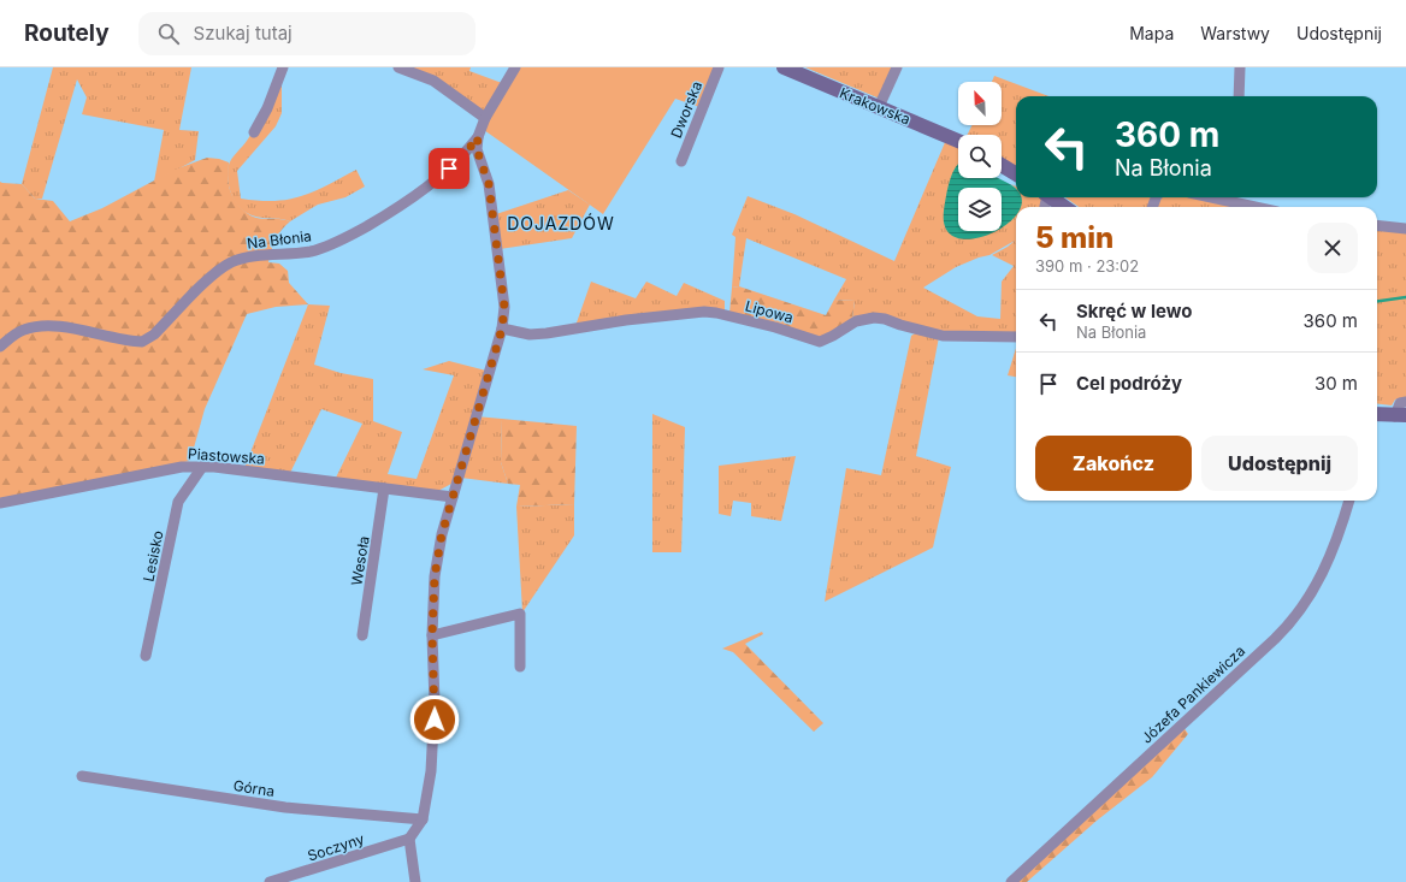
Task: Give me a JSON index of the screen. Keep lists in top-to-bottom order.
{
  "streets": {
    "street": [
      "Krakowska",
      "Dworska",
      "Na Błonia",
      "Lipowa",
      "Piastowska",
      "Lesisko",
      "Wesoła",
      "Józefa Pankiewicza",
      "Górna",
      "Soczyny"
    ]
  },
  "crossings": [
    ["Piastowska", "Lesisko"],
    ["Piastowska", "Wesoła"]
  ],
  "districts": ["DOJAZDÓW"],
  "north": "top left",
  "page": {
    "header": "Routely",
    "search": "Szukaj tutaj",
    "nav": ["Mapa", "Warstwy", "Udostępnij"],
    "turn": ["360 m", "Na Błonia"],
    "heading": ["5 min", "390 m · 23:02"],
    "list": [
      {
        "name": "Skręć w lewo",
        "note": "Na Błonia",
        "value": "360 m"
      },
      {
        "name": "Cel podróży",
        "value": "30 m"
      }
    ],
    "buttons": ["Zakończ", "Udostępnij"]
  }
}
